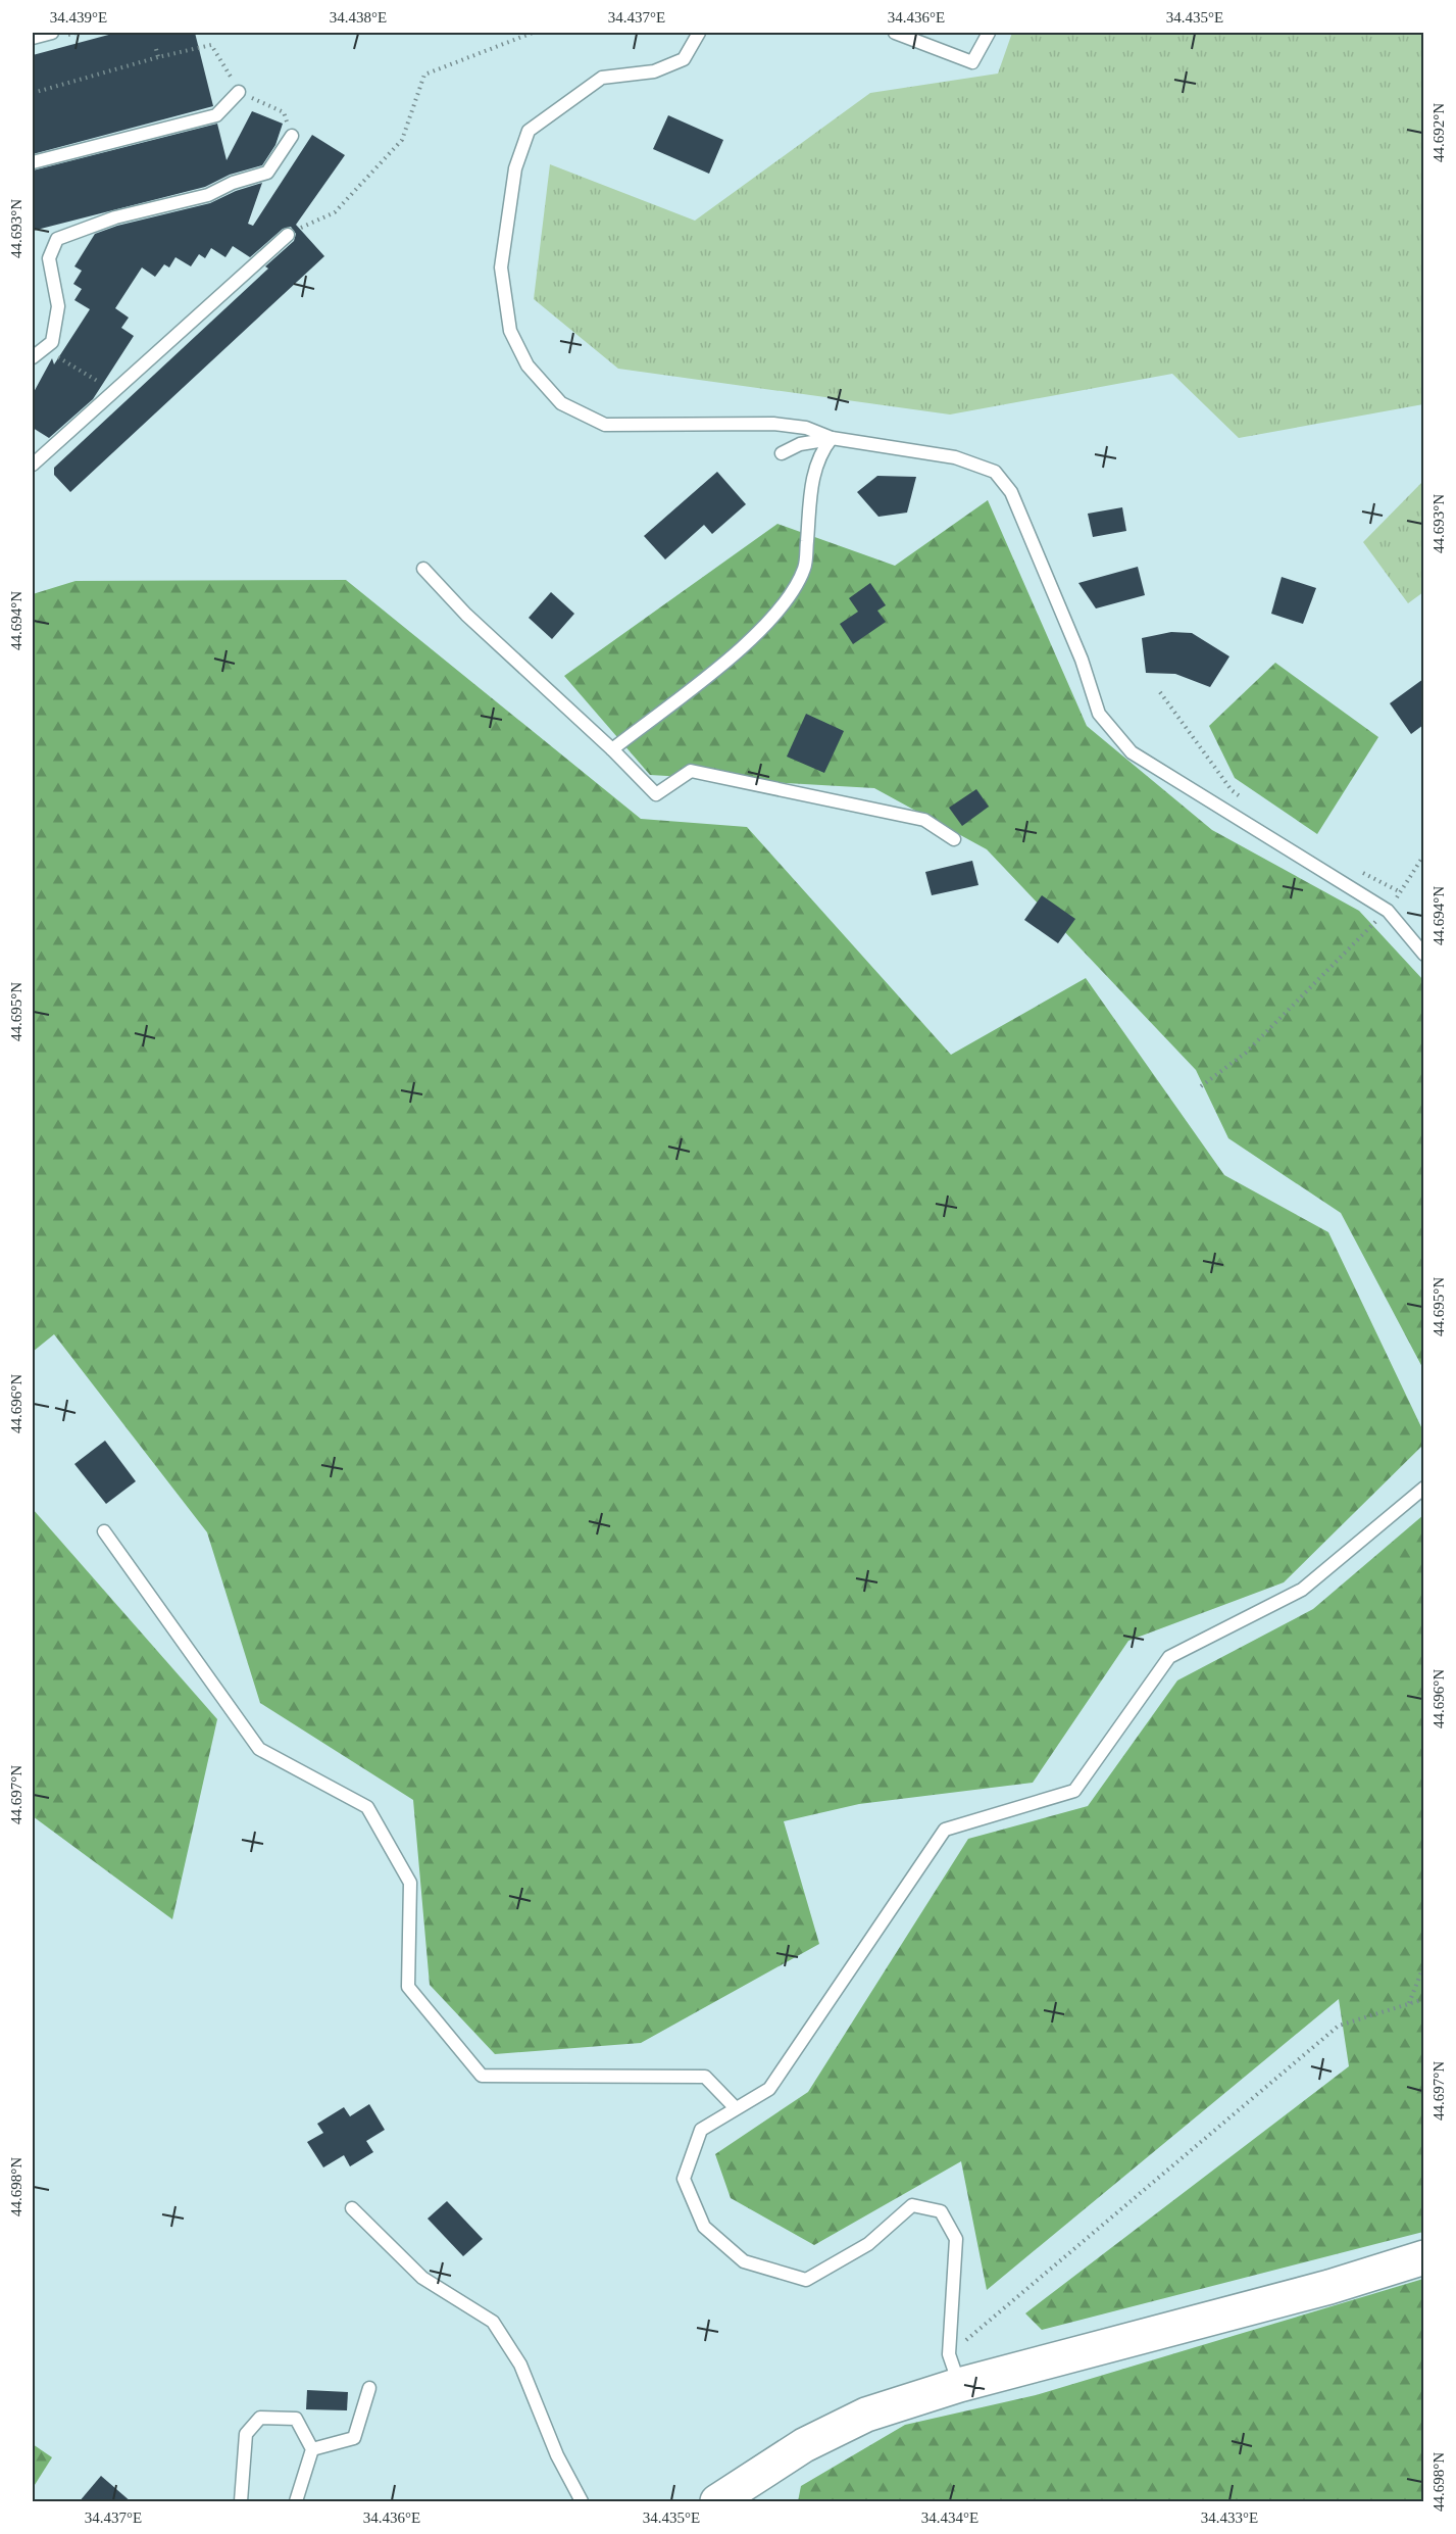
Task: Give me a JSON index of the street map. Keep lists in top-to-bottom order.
{
  "coordinates": [
    "34.439°E",
    "34.438°E",
    "34.437°E",
    "34.436°E",
    "34.435°E",
    "44.692°N",
    "44.693°N",
    "44.694°N",
    "44.695°N",
    "44.696°N",
    "44.697°N",
    "44.698°N",
    "34.434°E",
    "34.433°E"
  ]
}
